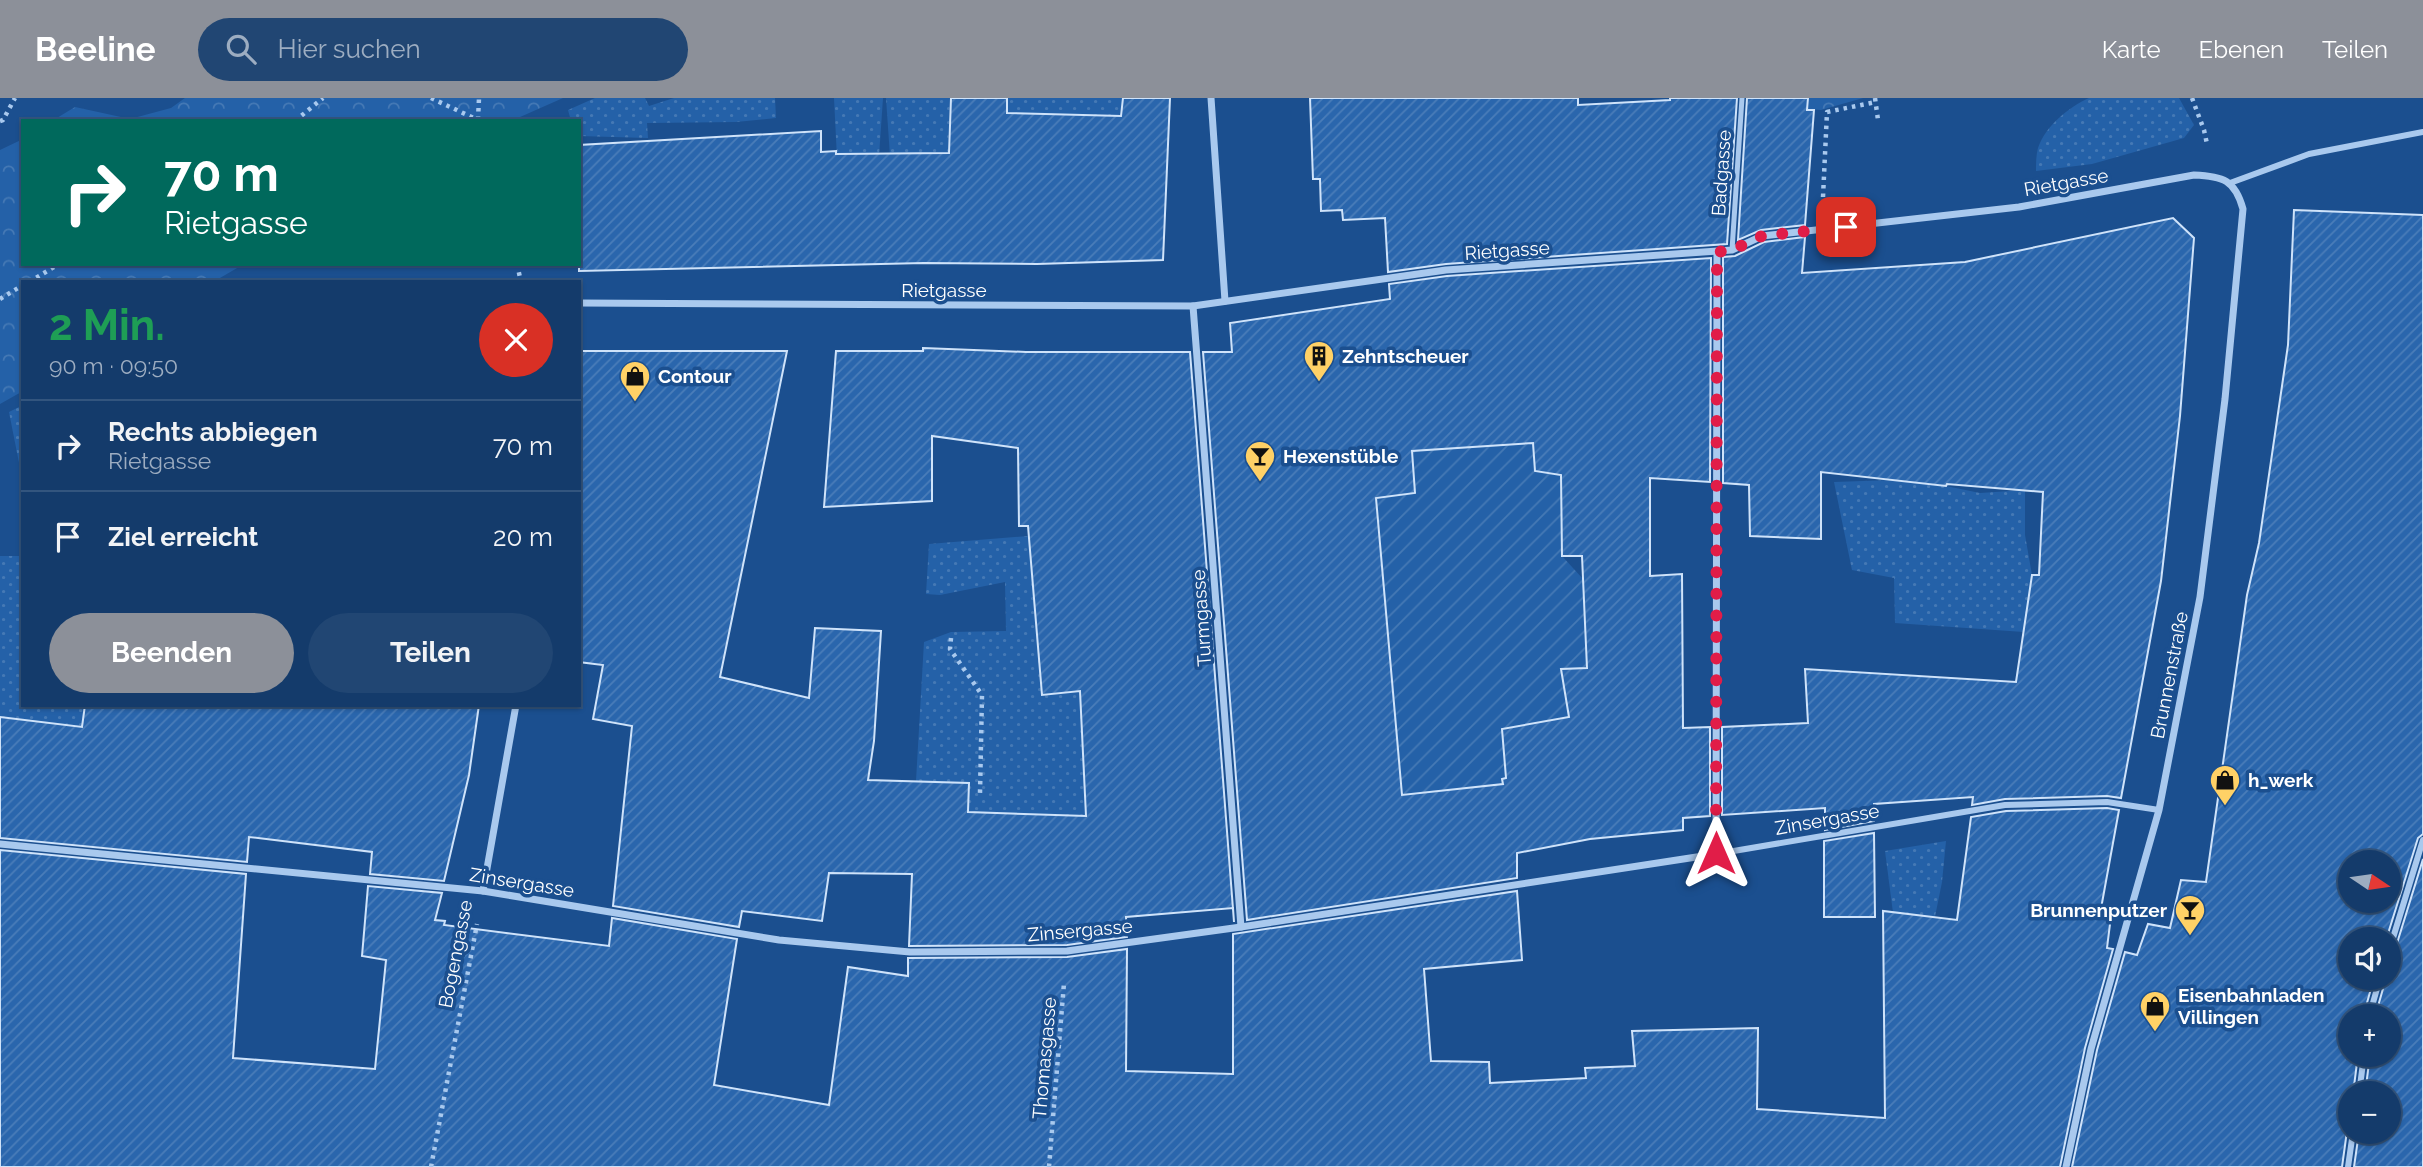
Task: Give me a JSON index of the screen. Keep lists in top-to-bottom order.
{
  "streets": {
    "street": [
      "Rietgasse",
      "Turmgasse",
      "Brunnenstraße",
      "Zinsergasse",
      "Bogengasse"
    ],
    "lane": ["Badgasse"],
    "path": ["Thomasgasse"]
  },
  "crossings": [
    ["Badgasse", "Rietgasse"],
    ["Rietgasse", "Turmgasse"],
    ["Rietgasse", "Brunnenstraße"],
    ["Turmgasse", "Zinsergasse"],
    ["Brunnenstraße", "Zinsergasse"],
    ["Zinsergasse", "Bogengasse"],
    ["Zinsergasse", "Thomasgasse"]
  ],
  "places": {
    "building": ["Zehntscheuer"],
    "shop": ["Contour", "h_werk", "Eisenbahnladen Villingen"],
    "bar": ["Hexenstüble", "Brunnenputzer"]
  },
  "north": "right",
  "page": {
    "header": "Beeline",
    "search": "Hier suchen",
    "nav": ["Karte", "Ebenen", "Teilen"],
    "turn": ["70 m", "Rietgasse"],
    "heading": ["2 Min.", "90 m · 09:50"],
    "list": [
      {
        "name": "Rechts abbiegen",
        "note": "Rietgasse",
        "value": "70 m"
      },
      {
        "name": "Ziel erreicht",
        "value": "20 m"
      }
    ],
    "buttons": ["Beenden", "Teilen"],
    "map_buttons": ["+", "−"]
  }
}
